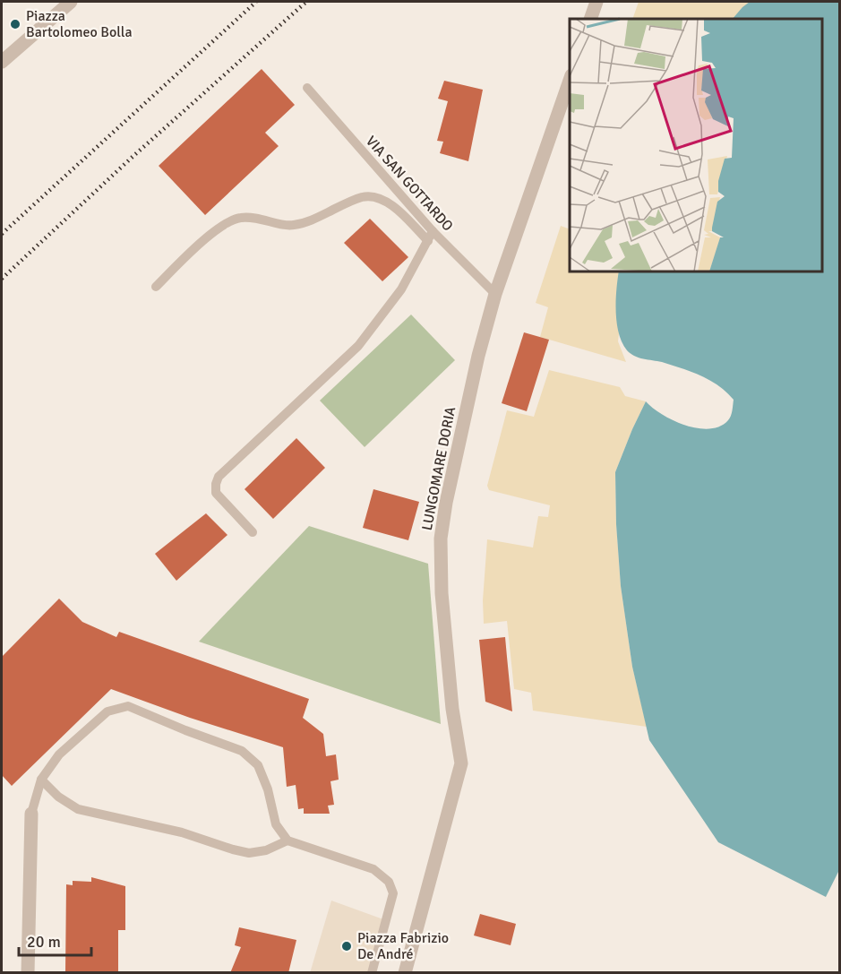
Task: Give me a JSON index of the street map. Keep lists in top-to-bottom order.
{
  "streets": {
    "street": ["LUNGOMARE DORIA"],
    "lane": ["VIA SAN GOTTARDO"]
  },
  "crossings": [
    ["VIA SAN GOTTARDO", "LUNGOMARE DORIA"]
  ],
  "places": ["Piazza Bartolomeo Bolla", "Piazza Fabrizio De André"],
  "scale_bar": "20 m"
}
